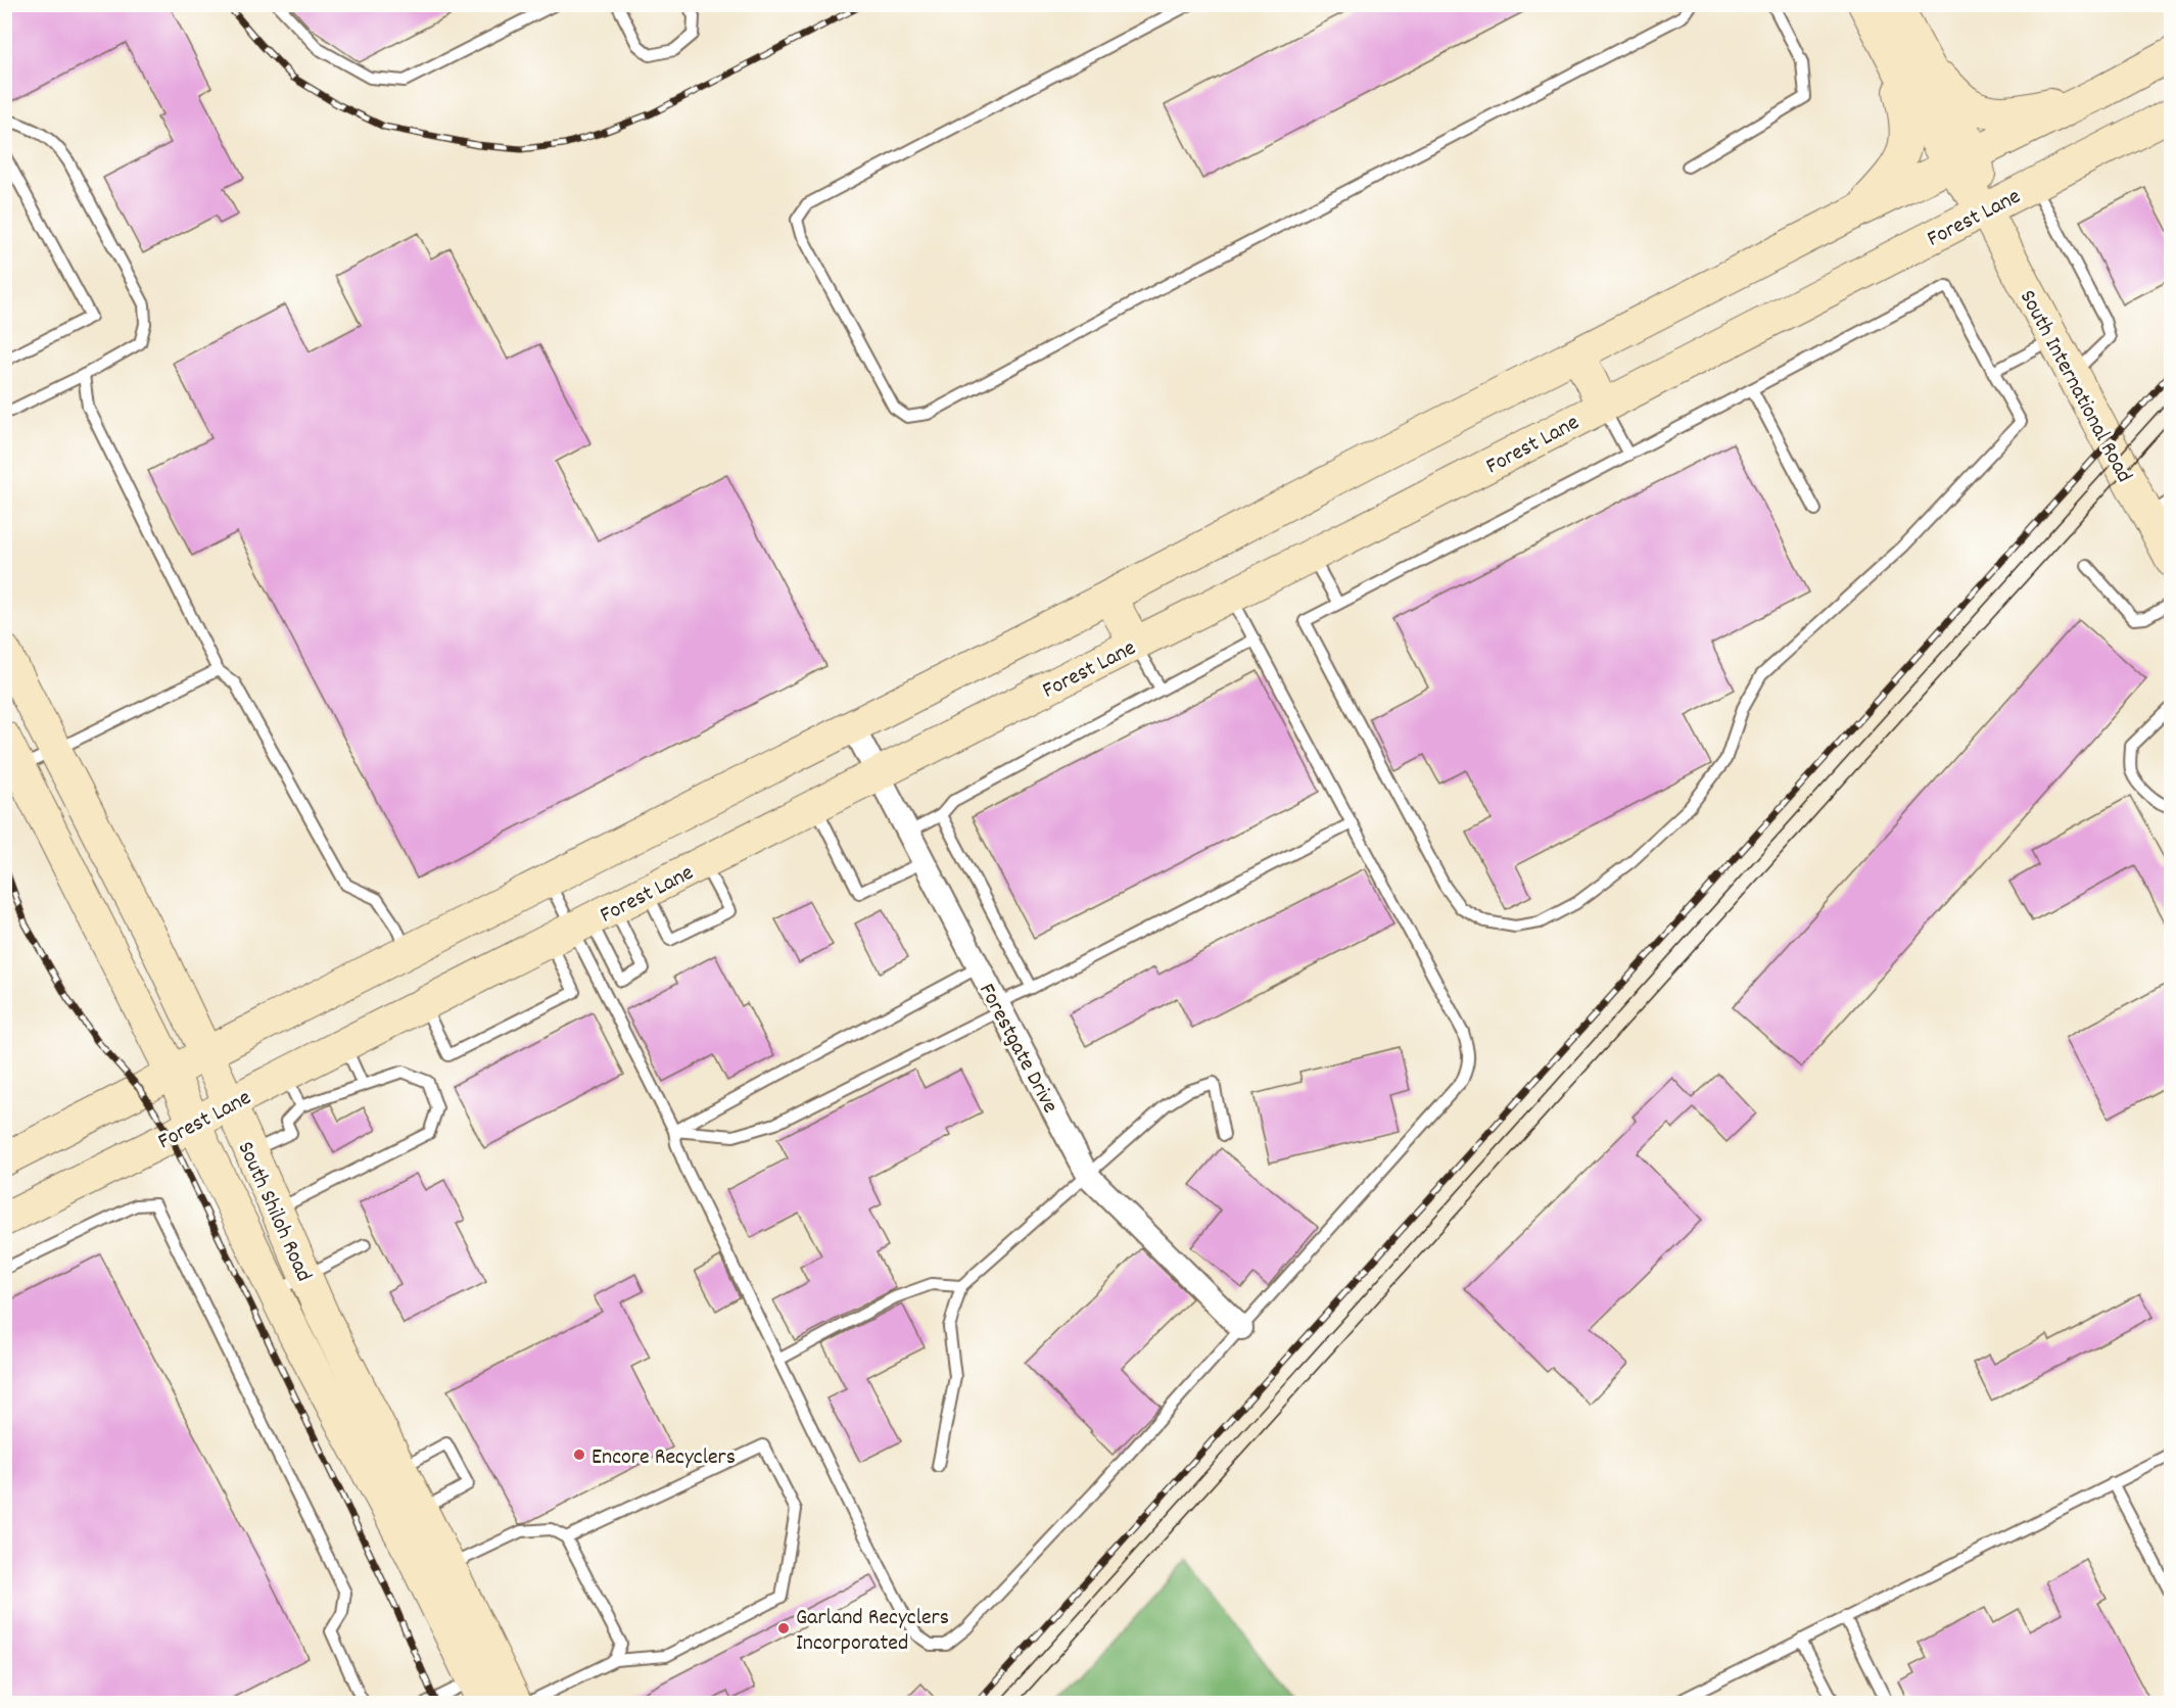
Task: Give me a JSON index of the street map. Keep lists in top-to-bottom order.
{
  "streets": {
    "main road": ["Forest Lane", "South International Road", "South Shiloh Road"],
    "street": ["Forestgate Drive"]
  },
  "crossings": [
    ["Forest Lane", "South International Road"],
    ["Forest Lane", "Forestgate Drive"],
    ["Forest Lane", "South Shiloh Road"]
  ],
  "places": ["Encore Recyclers", "Garland Recyclers Incorporated"]
}
